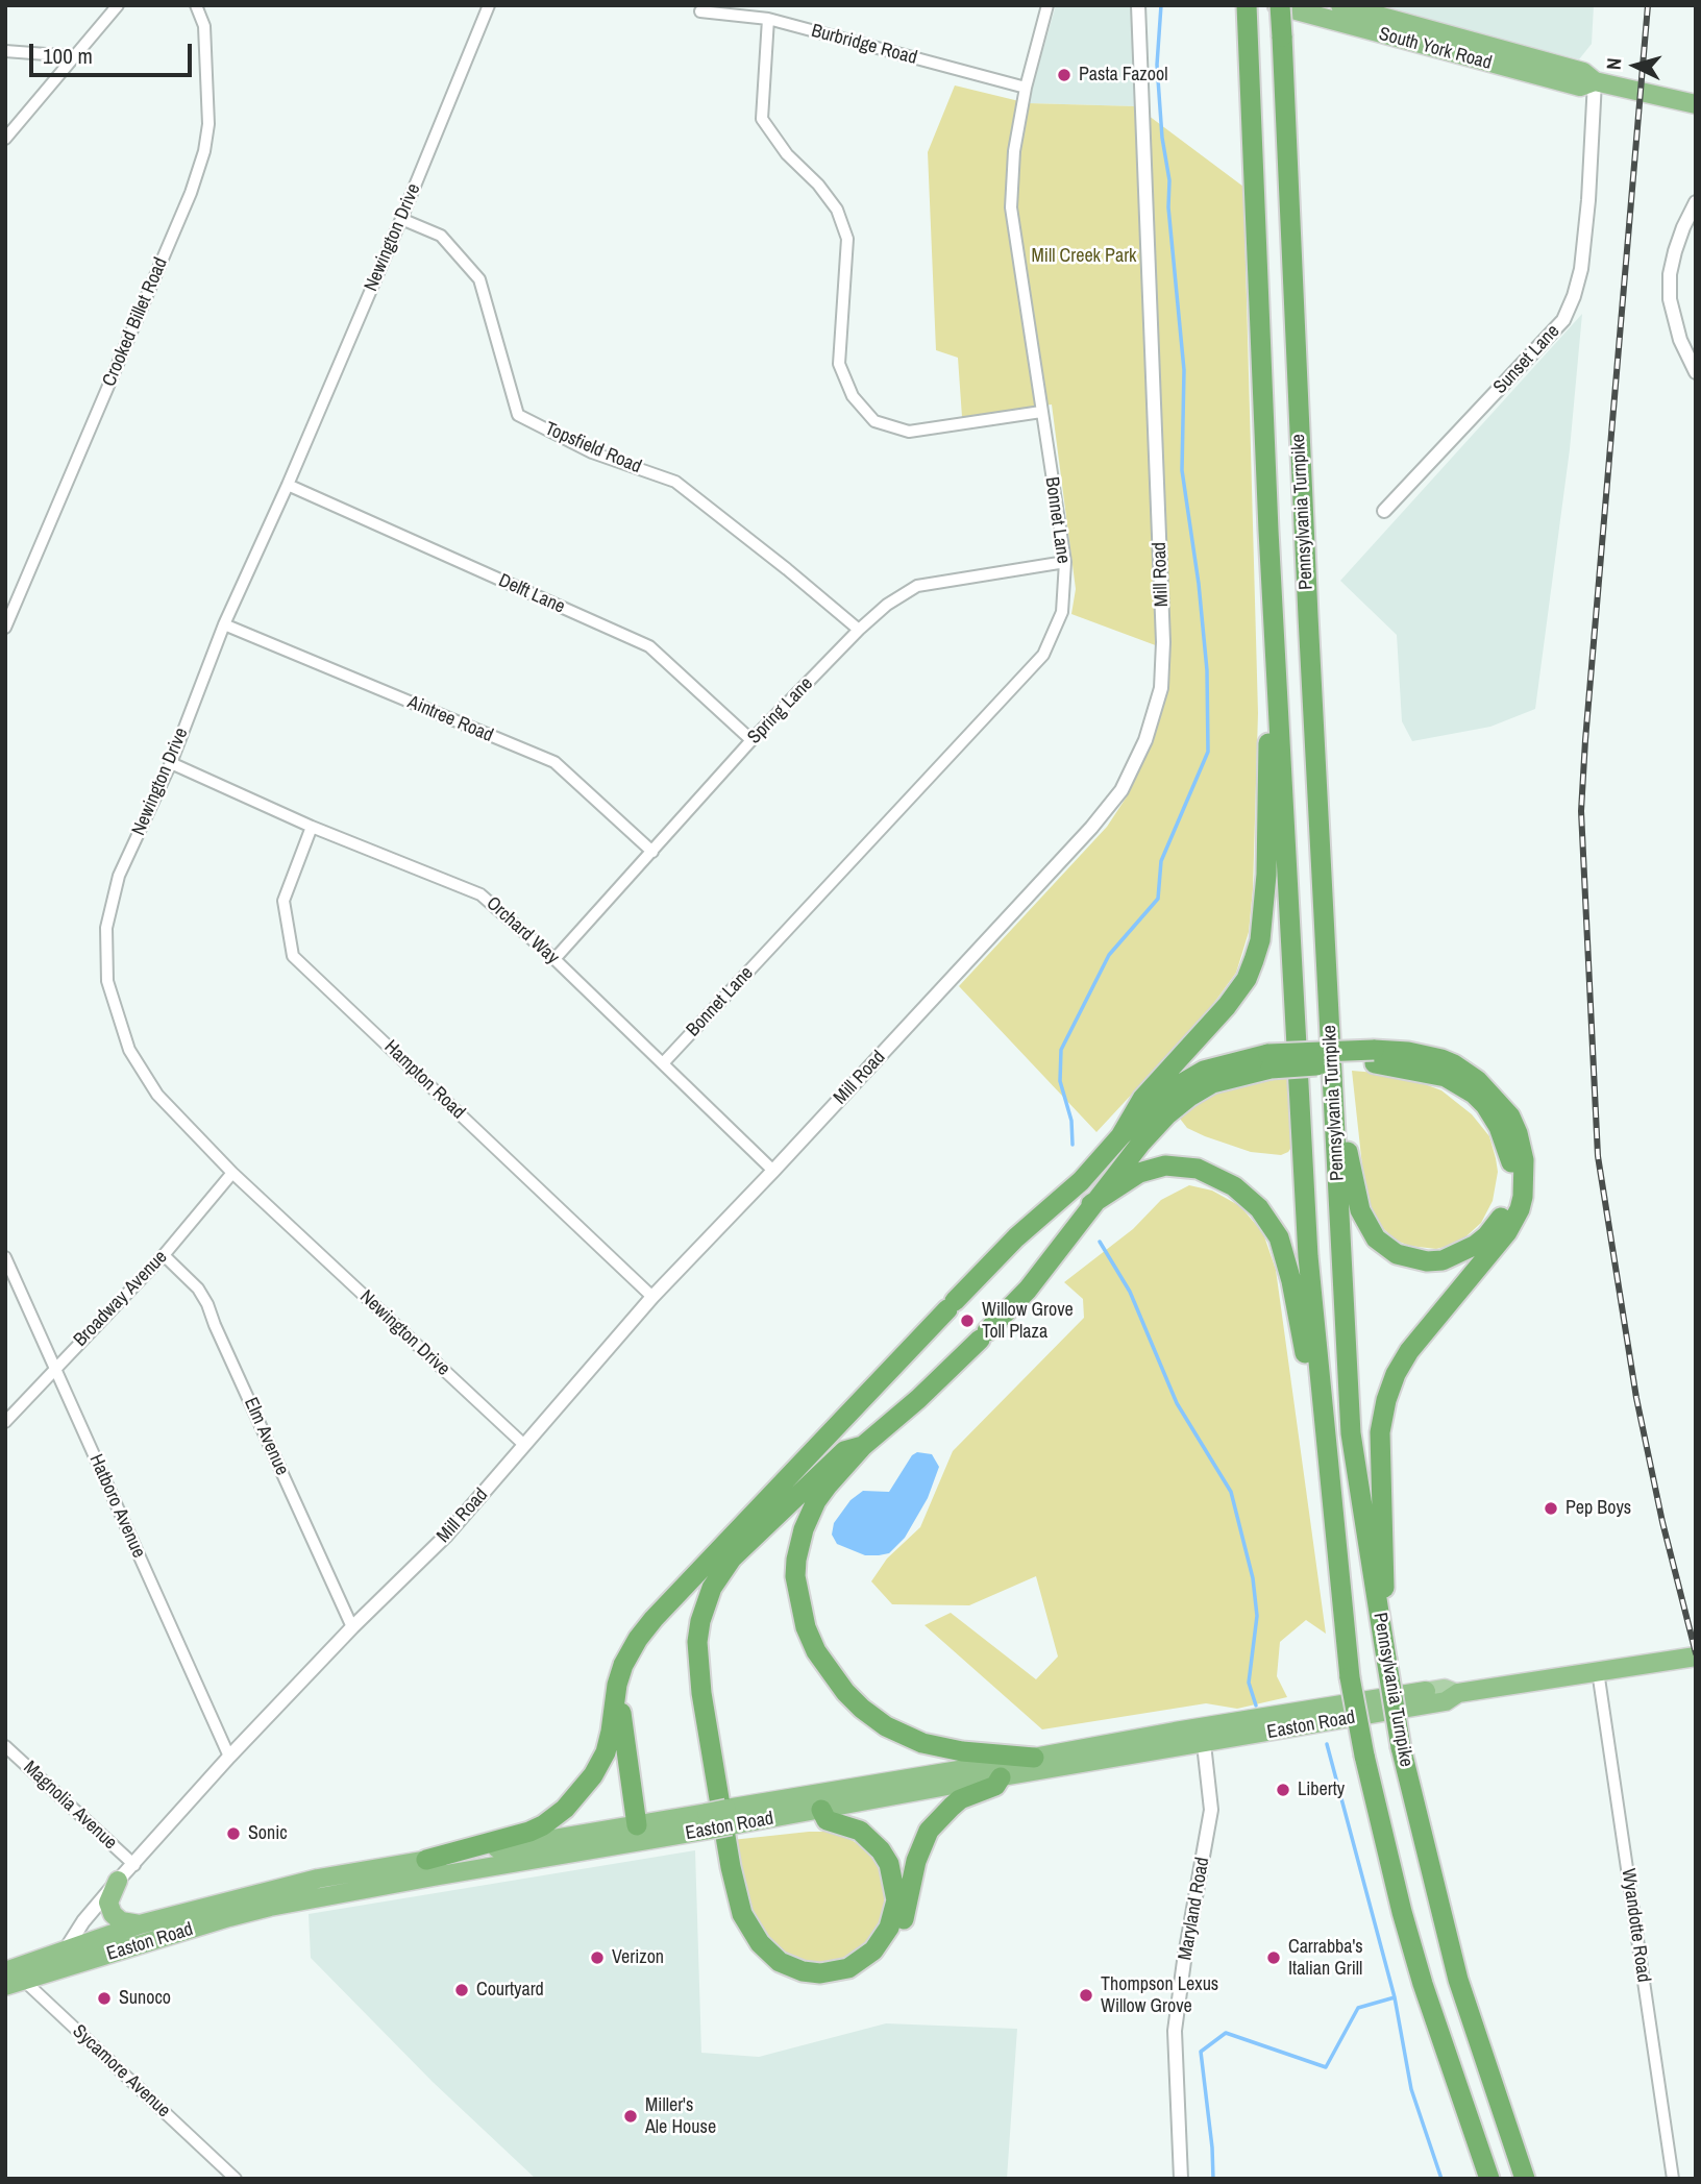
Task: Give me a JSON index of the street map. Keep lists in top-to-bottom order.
{
  "streets": {
    "highway": ["South York Road", "Pennsylvania Turnpike", "Easton Road"],
    "street": [
      "Burbridge Road",
      "Newington Drive",
      "Crooked Billet Road",
      "Sunset Lane",
      "Topsfield Road",
      "Bonnet Lane",
      "Mill Road",
      "Delft Lane",
      "Spring Lane",
      "Aintree Road",
      "Orchard Way",
      "Hampton Road",
      "Broadway Avenue",
      "Elm Avenue",
      "Hatboro Avenue",
      "Magnolia Avenue",
      "Maryland Road",
      "Wyandotte Road",
      "Sycamore Avenue"
    ]
  },
  "crossings": [
    ["Burbridge Road", "Bonnet Lane"],
    ["South York Road", "Sunset Lane"],
    ["South York Road", "Pennsylvania Turnpike"],
    ["Newington Drive", "Topsfield Road"],
    ["Newington Drive", "Mill Road"],
    ["Newington Drive", "Delft Lane"],
    ["Newington Drive", "Aintree Road"],
    ["Newington Drive", "Orchard Way"],
    ["Newington Drive", "Broadway Avenue"],
    ["Topsfield Road", "Spring Lane"],
    ["Bonnet Lane", "Spring Lane"],
    ["Bonnet Lane", "Orchard Way"],
    ["Mill Road", "Orchard Way"],
    ["Mill Road", "Hampton Road"],
    ["Mill Road", "Elm Avenue"],
    ["Mill Road", "Hatboro Avenue"],
    ["Mill Road", "Easton Road"],
    ["Mill Road", "Magnolia Avenue"],
    ["Delft Lane", "Spring Lane"],
    ["Spring Lane", "Aintree Road"],
    ["Spring Lane", "Orchard Way"],
    ["Orchard Way", "Hampton Road"],
    ["Broadway Avenue", "Elm Avenue"],
    ["Broadway Avenue", "Hatboro Avenue"],
    ["Easton Road", "Maryland Road"],
    ["Easton Road", "Wyandotte Road"],
    ["Easton Road", "Sycamore Avenue"]
  ],
  "parks": ["Mill Creek Park"],
  "places": [
    "Pasta Fazool",
    "Willow Grove Toll Plaza",
    "Pep Boys",
    "Liberty",
    "Sonic",
    "Verizon",
    "Carrabba's Italian Grill",
    "Courtyard",
    "Thompson Lexus Willow Grove",
    "Sunoco",
    "Miller's Ale House"
  ],
  "scale_bar": "100 m",
  "north": "left"
}
